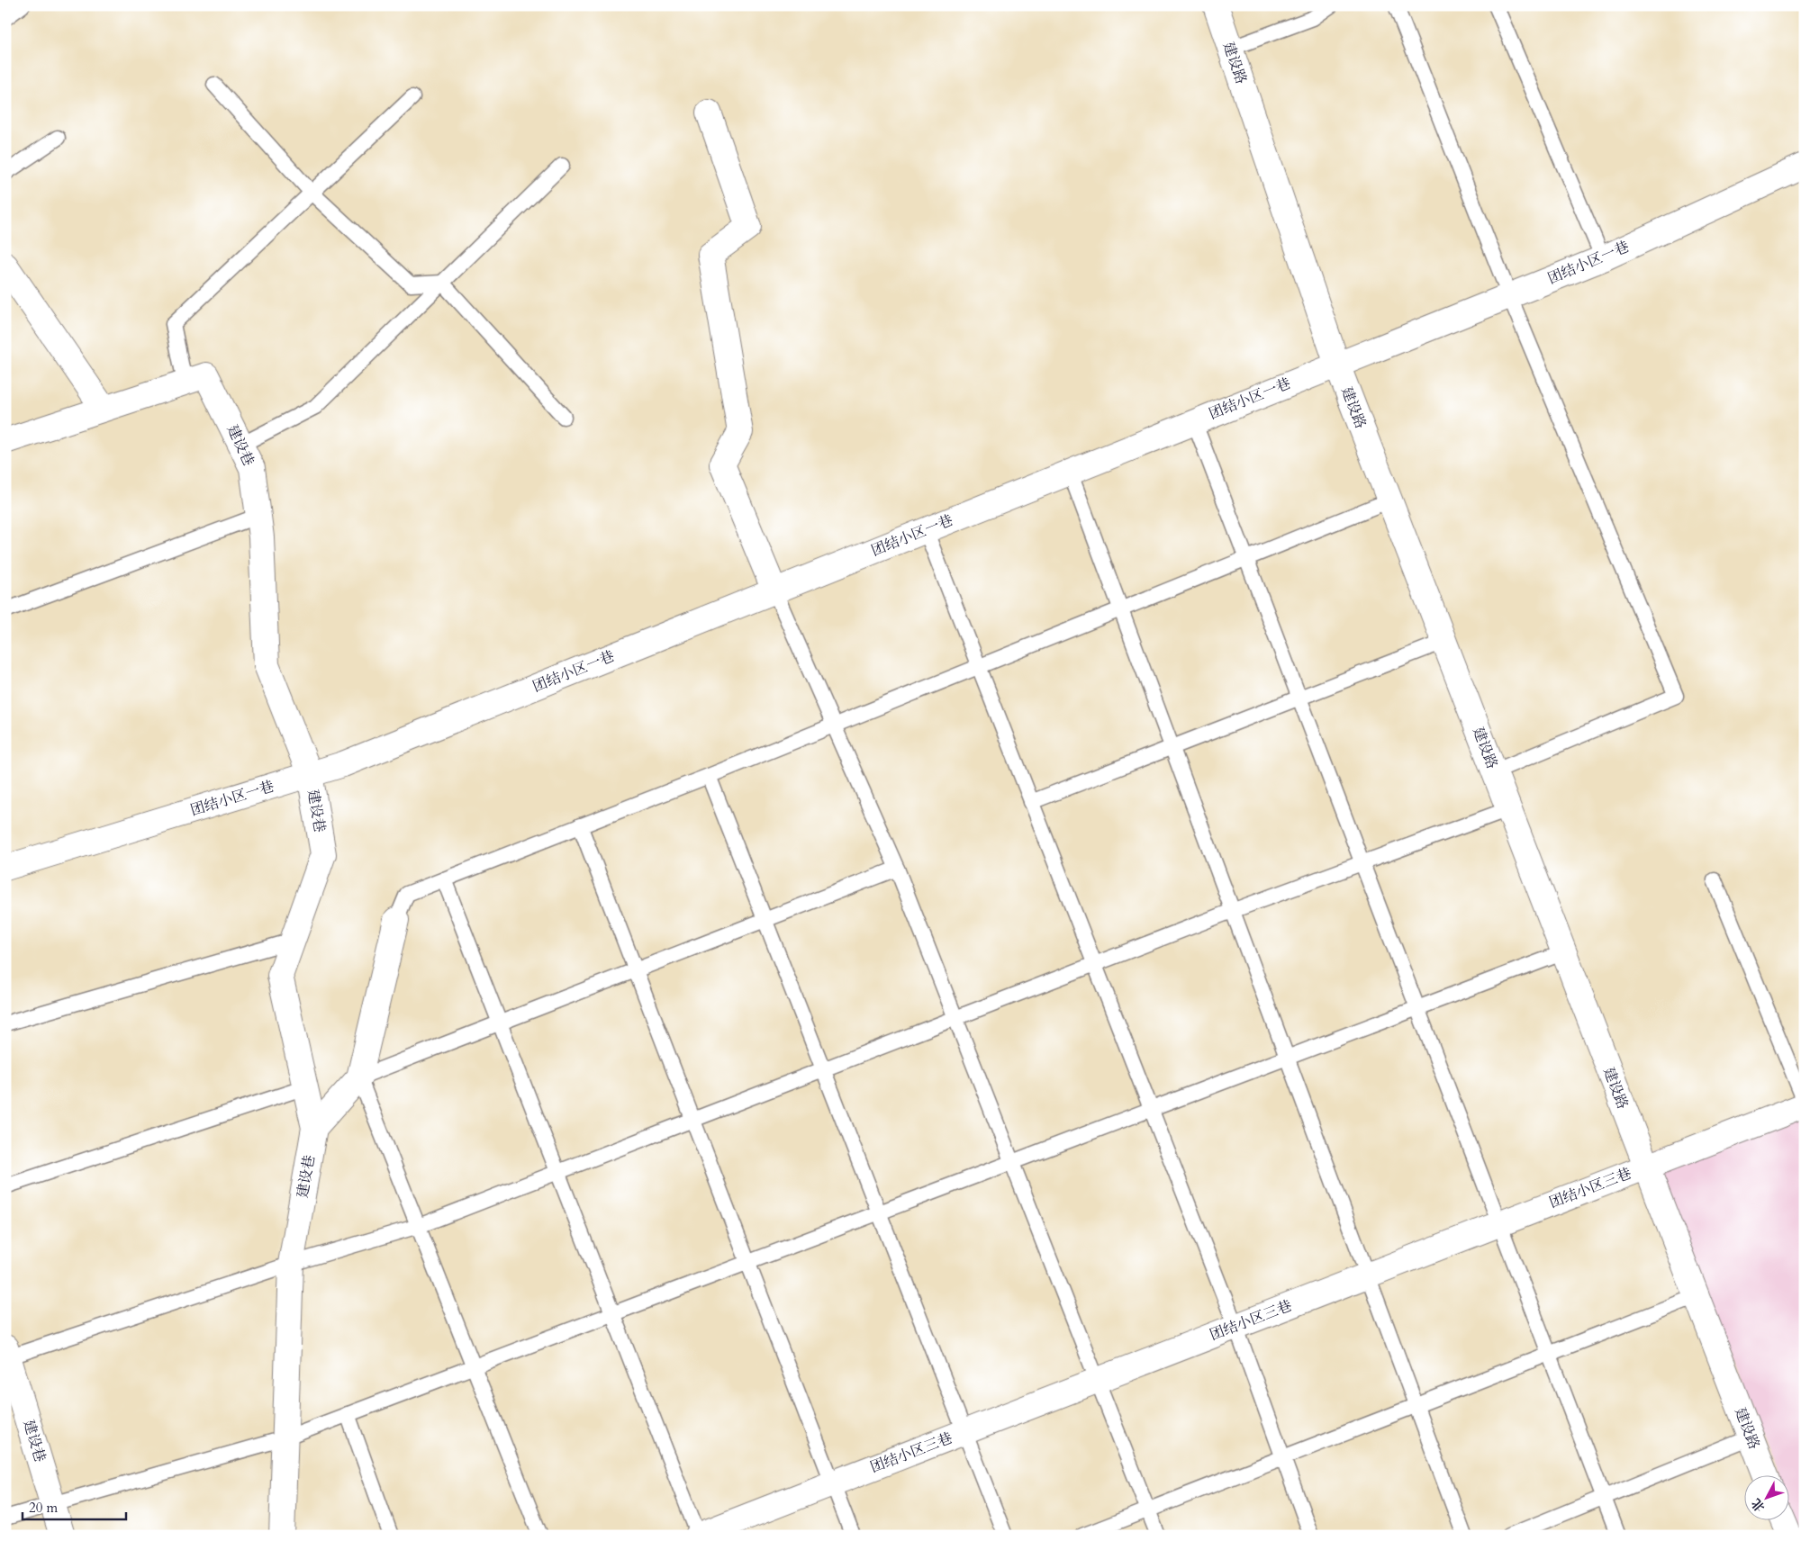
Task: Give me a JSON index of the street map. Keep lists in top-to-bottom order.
{
  "streets": {
    "street": [
      "建设路",
      "团结小区一巷",
      "建设巷",
      "团结小区三巷"
    ]
  },
  "crossings": [
    ["建设路", "团结小区一巷"],
    ["建设路", "团结小区三巷"],
    ["团结小区一巷", "建设巷"]
  ],
  "scale_bar": "20 m",
  "north": "bottom left"
}
